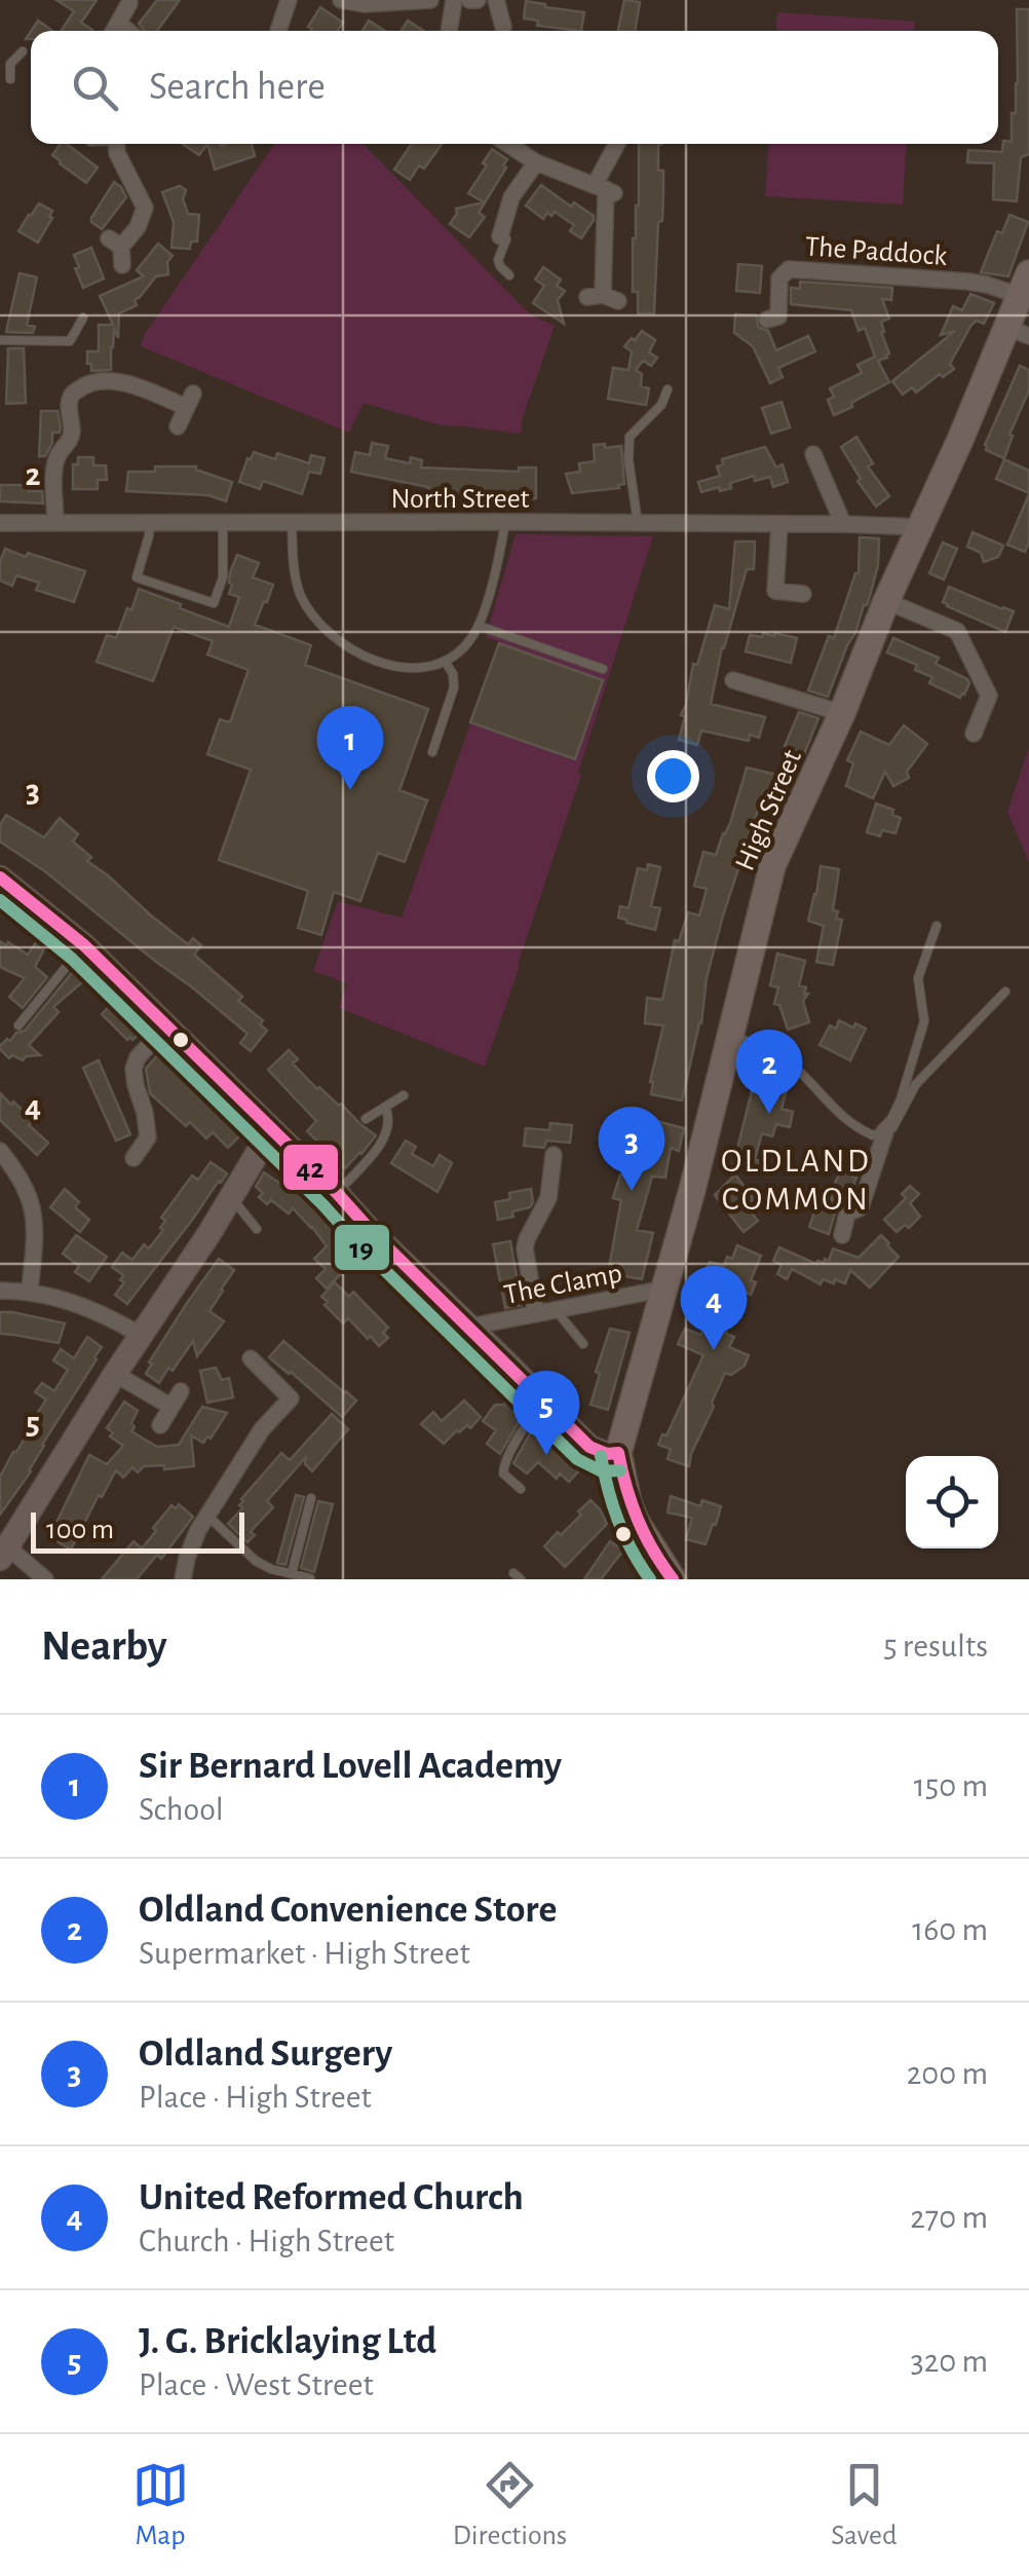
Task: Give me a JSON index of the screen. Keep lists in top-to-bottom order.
{
  "streets": {
    "main road": ["High Street"],
    "street": ["The Paddock", "North Street", "The Clamp"]
  },
  "crossings": [
    ["The Paddock", "High Street"],
    ["North Street", "High Street"],
    ["High Street", "The Clamp"]
  ],
  "districts": ["OLDLAND COMMON"],
  "lines": ["transit line 42", "transit line 19"],
  "scale_bar": "100 m",
  "page": {
    "search": "Search here",
    "pins": [
      "1",
      "2",
      "3",
      "4",
      "5"
    ],
    "scale": "100 m",
    "heading": ["Nearby", "5 results"],
    "list": [
      {
        "mark": "1",
        "name": "Sir Bernard Lovell Academy",
        "note": "School",
        "value": "150 m"
      },
      {
        "mark": "2",
        "name": "Oldland Convenience Store",
        "note": "Supermarket · High Street",
        "value": "160 m"
      },
      {
        "mark": "3",
        "name": "Oldland Surgery",
        "note": "Place · High Street",
        "value": "200 m"
      },
      {
        "mark": "4",
        "name": "United Reformed Church",
        "note": "Church · High Street",
        "value": "270 m"
      },
      {
        "mark": "5",
        "name": "J. G. Bricklaying Ltd",
        "note": "Place · West Street",
        "value": "320 m"
      }
    ],
    "nav": ["Map", "Directions", "Saved"]
  },
  "grid": {
    "rows": [
      "2",
      "3",
      "4",
      "5"
    ]
  }
}
